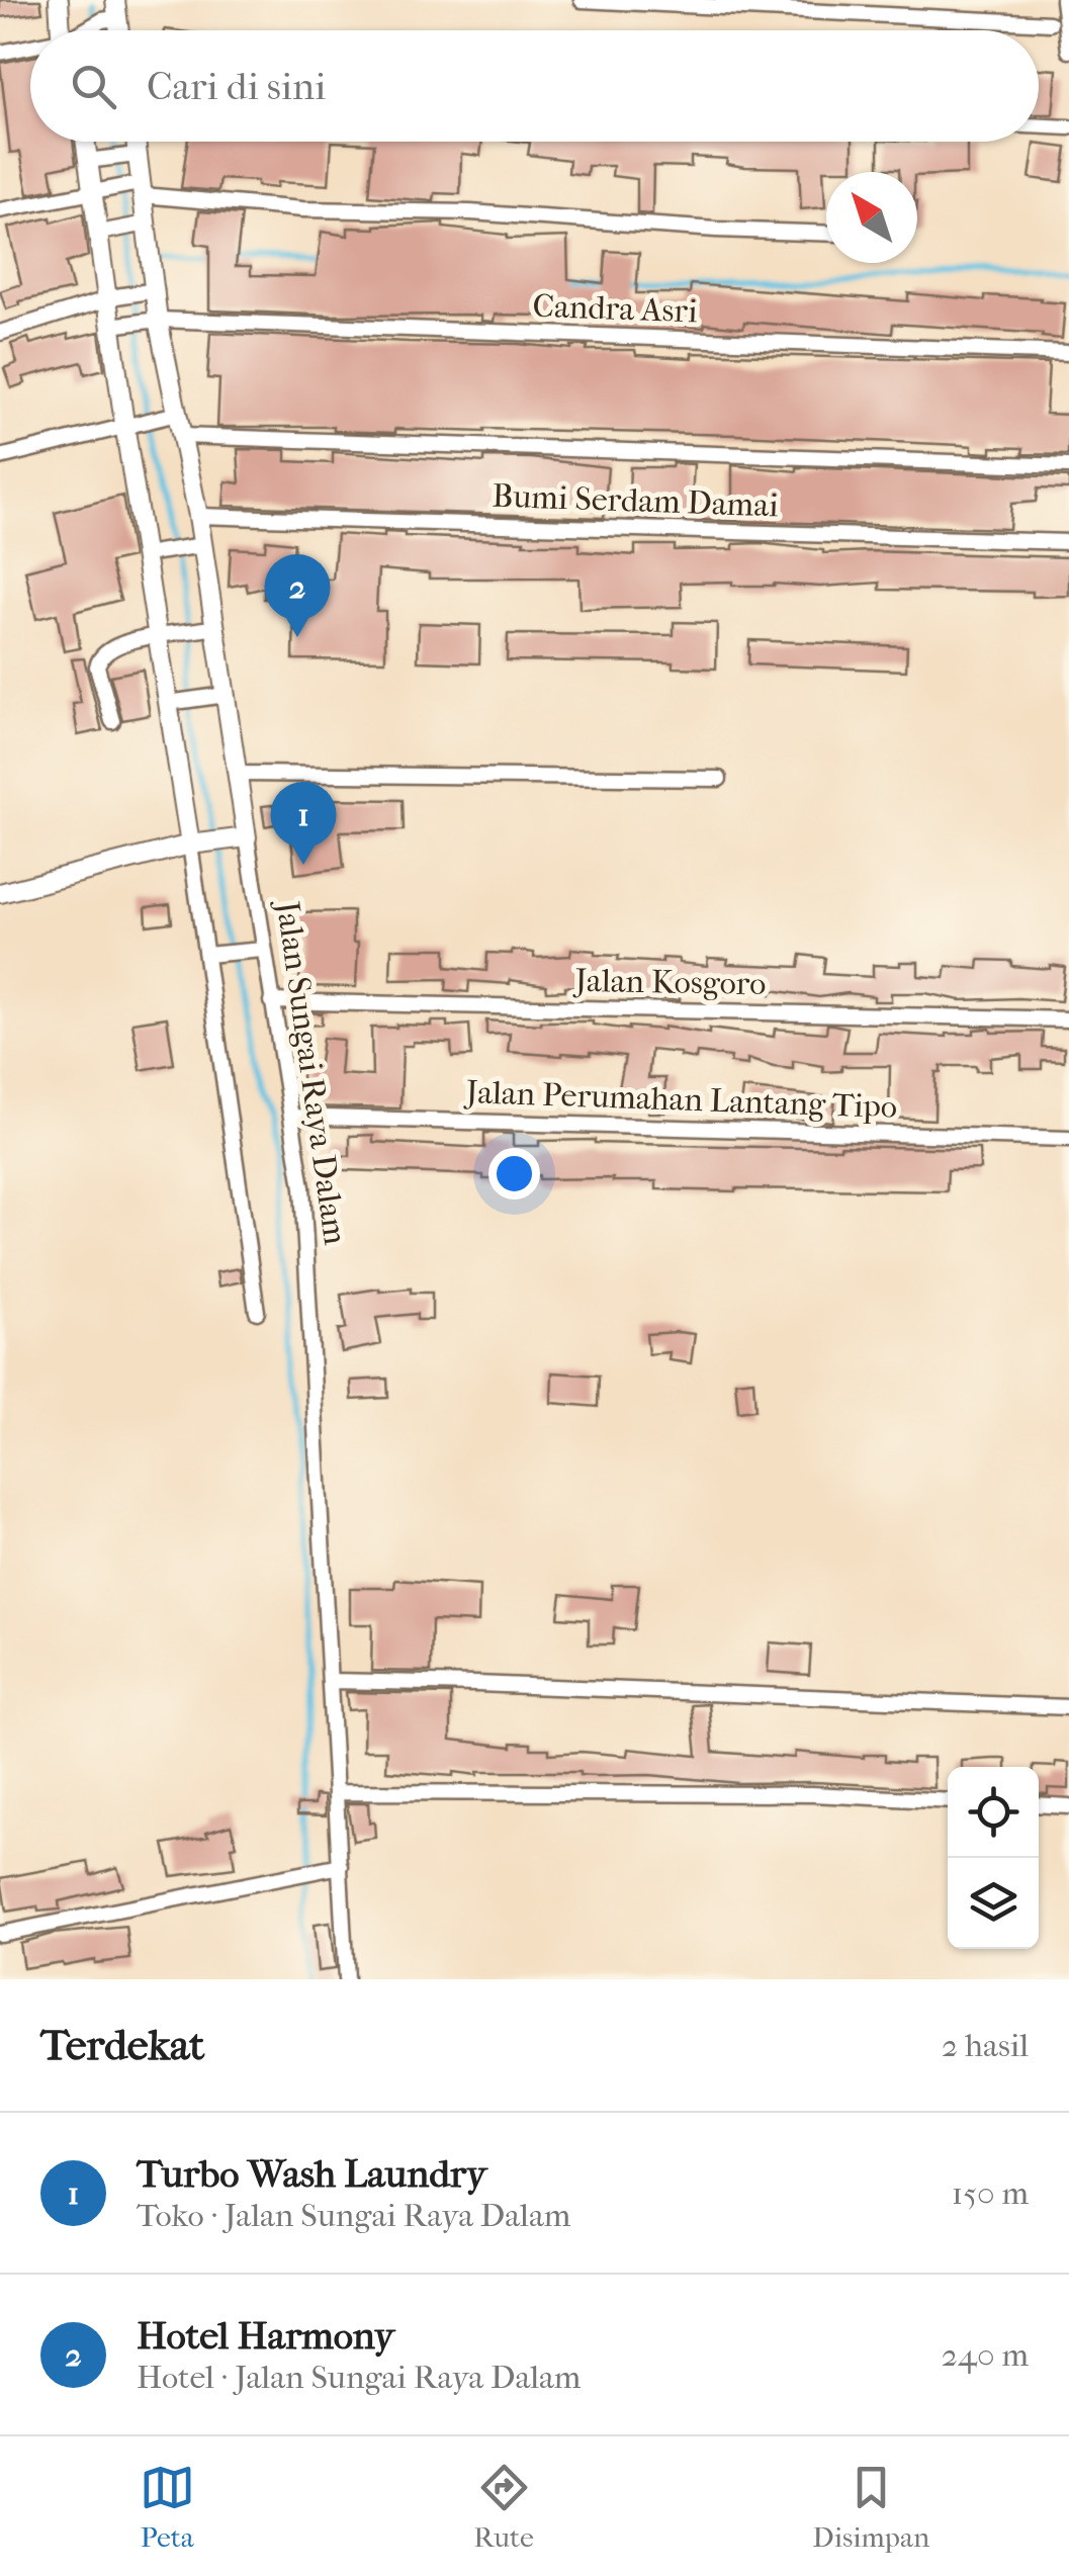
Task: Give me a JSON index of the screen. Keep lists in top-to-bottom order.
{
  "streets": {
    "street": [
      "Candra Asri",
      "Bumi Serdam Damai",
      "Jalan Kosgoro",
      "Jalan Sungai Raya Dalam",
      "Jalan Perumahan Lantang Tipo"
    ]
  },
  "crossings": [
    ["Candra Asri", "Jalan Sungai Raya Dalam"],
    ["Bumi Serdam Damai", "Jalan Sungai Raya Dalam"],
    ["Jalan Kosgoro", "Jalan Sungai Raya Dalam"],
    ["Jalan Sungai Raya Dalam", "Jalan Perumahan Lantang Tipo"]
  ],
  "north": "top left",
  "page": {
    "search": "Cari di sini",
    "pins": ["2", "1"],
    "heading": ["Terdekat", "2 hasil"],
    "list": [
      {
        "mark": "1",
        "name": "Turbo Wash Laundry",
        "note": "Toko · Jalan Sungai Raya Dalam",
        "value": "150 m"
      },
      {
        "mark": "2",
        "name": "Hotel Harmony",
        "note": "Hotel · Jalan Sungai Raya Dalam",
        "value": "240 m"
      }
    ],
    "nav": ["Peta", "Rute", "Disimpan"]
  }
}
